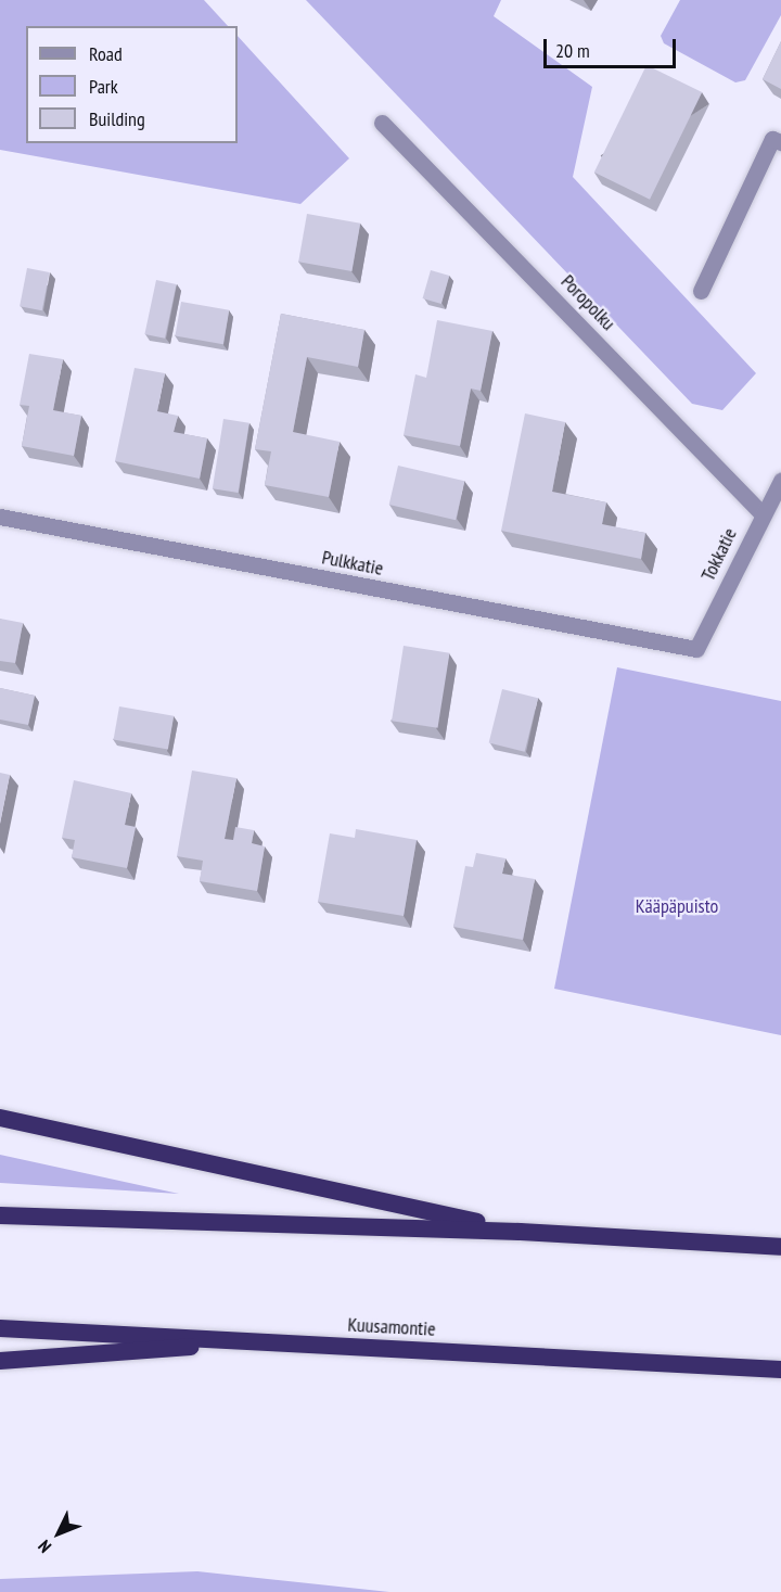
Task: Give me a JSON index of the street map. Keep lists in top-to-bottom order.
{
  "streets": {
    "highway": ["Kuusamontie"],
    "street": ["Poropolku", "Tokkatie", "Pulkkatie"]
  },
  "crossings": [
    ["Poropolku", "Tokkatie"],
    ["Tokkatie", "Pulkkatie"]
  ],
  "parks": ["Kääpäpuisto"],
  "legend": ["Road", "Park", "Building"],
  "scale_bar": "20 m",
  "north": "bottom left"
}
